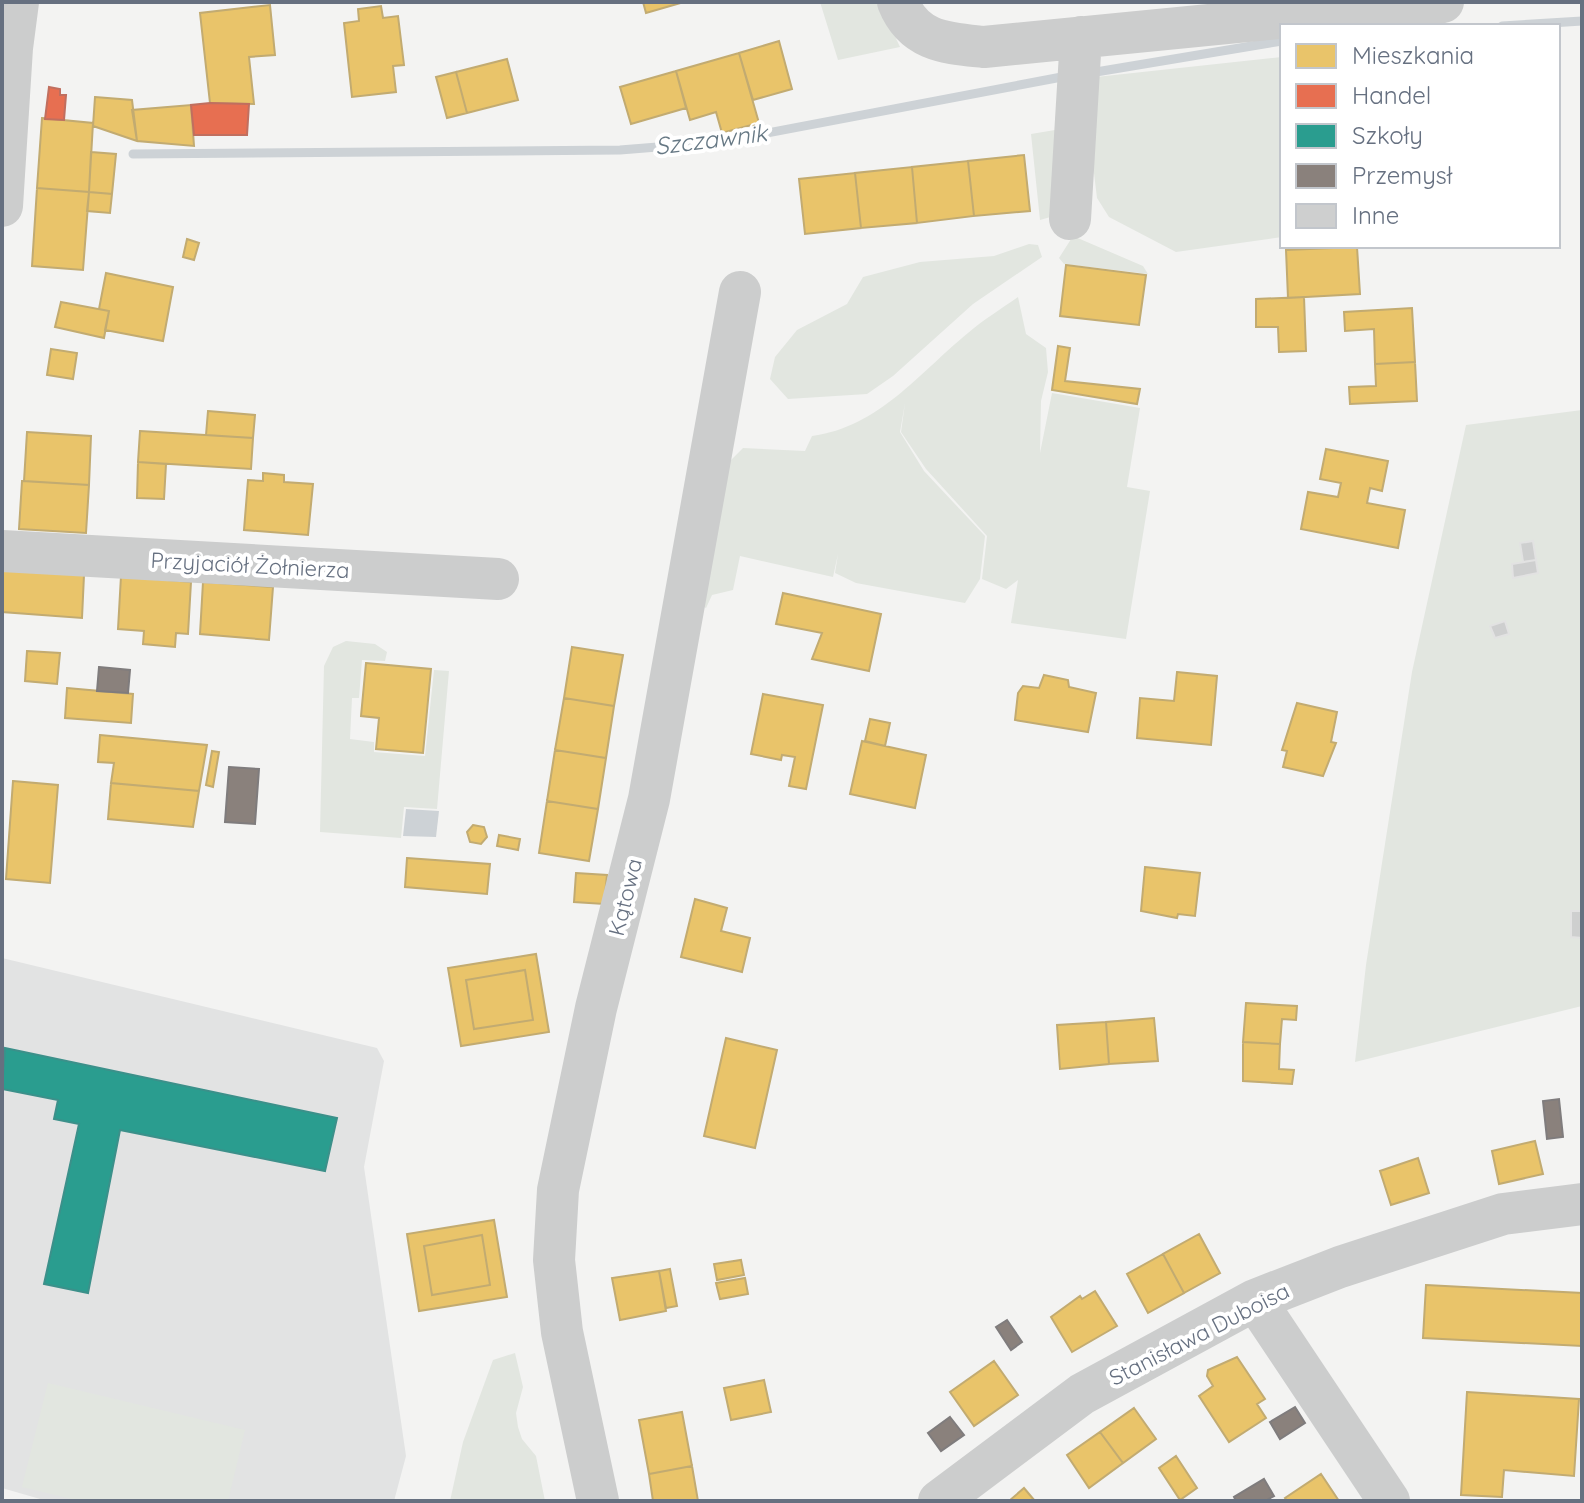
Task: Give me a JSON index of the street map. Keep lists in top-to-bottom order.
{
  "streets": {
    "street": ["Przyjaciół Żołnierza", "Kątowa", "Stanisława Duboisa"]
  },
  "water": ["Szczawnik"],
  "legend": [
    "Mieszkania",
    "Handel",
    "Szkoły",
    "Przemysł",
    "Inne"
  ]
}
